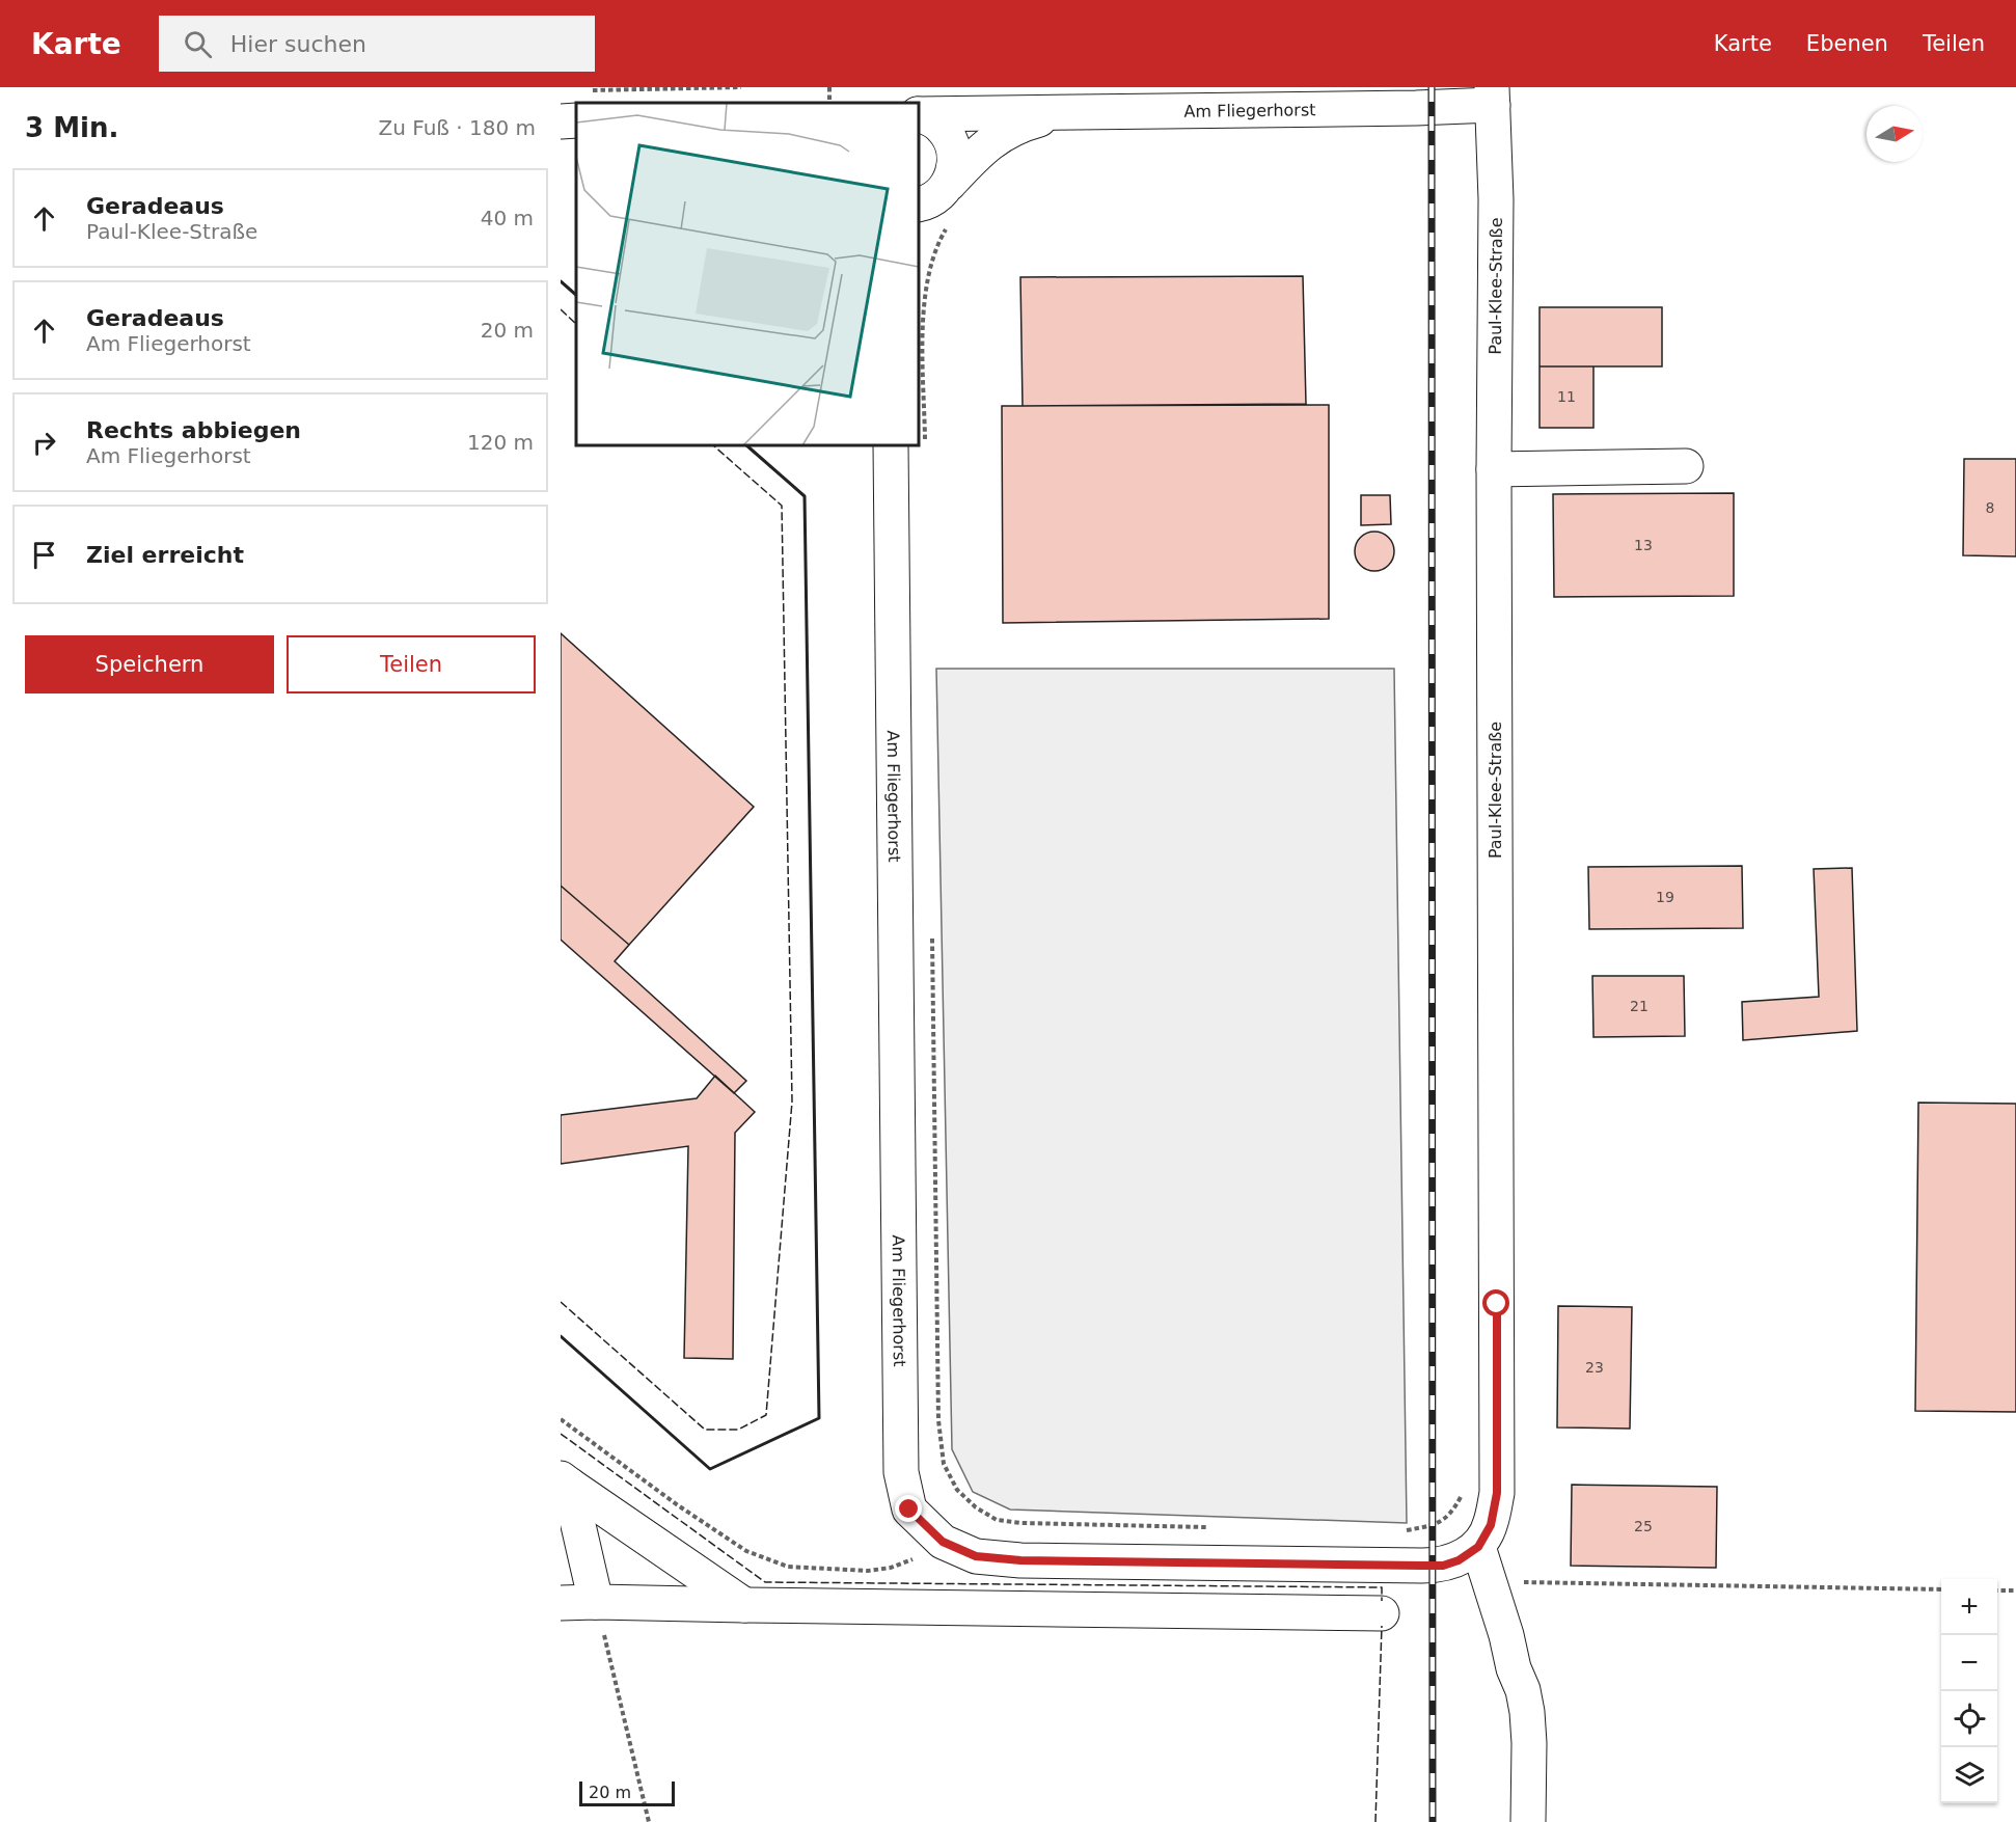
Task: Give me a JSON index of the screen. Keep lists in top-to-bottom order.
{
  "streets": {
    "street": ["Am Fliegerhorst", "Paul-Klee-Straße"]
  },
  "crossings": [
    ["Am Fliegerhorst", "Paul-Klee-Straße"]
  ],
  "house_numbers": [
    "11",
    "8",
    "13",
    "19",
    "21",
    "23",
    "25"
  ],
  "scale_bar": "20 m",
  "north": "right",
  "page": {
    "header": "Karte",
    "search": "Hier suchen",
    "nav": ["Karte", "Ebenen", "Teilen"],
    "heading": ["3 Min.", "Zu Fuß · 180 m"],
    "list": [
      ["Geradeaus", "Paul-Klee-Straße", "40 m"],
      ["Geradeaus", "Am Fliegerhorst", "20 m"],
      ["Rechts abbiegen", "Am Fliegerhorst", "120 m"],
      "Ziel erreicht"
    ],
    "buttons": ["Speichern", "Teilen"],
    "map_buttons": ["+", "−"],
    "scale": "20 m"
  }
}
